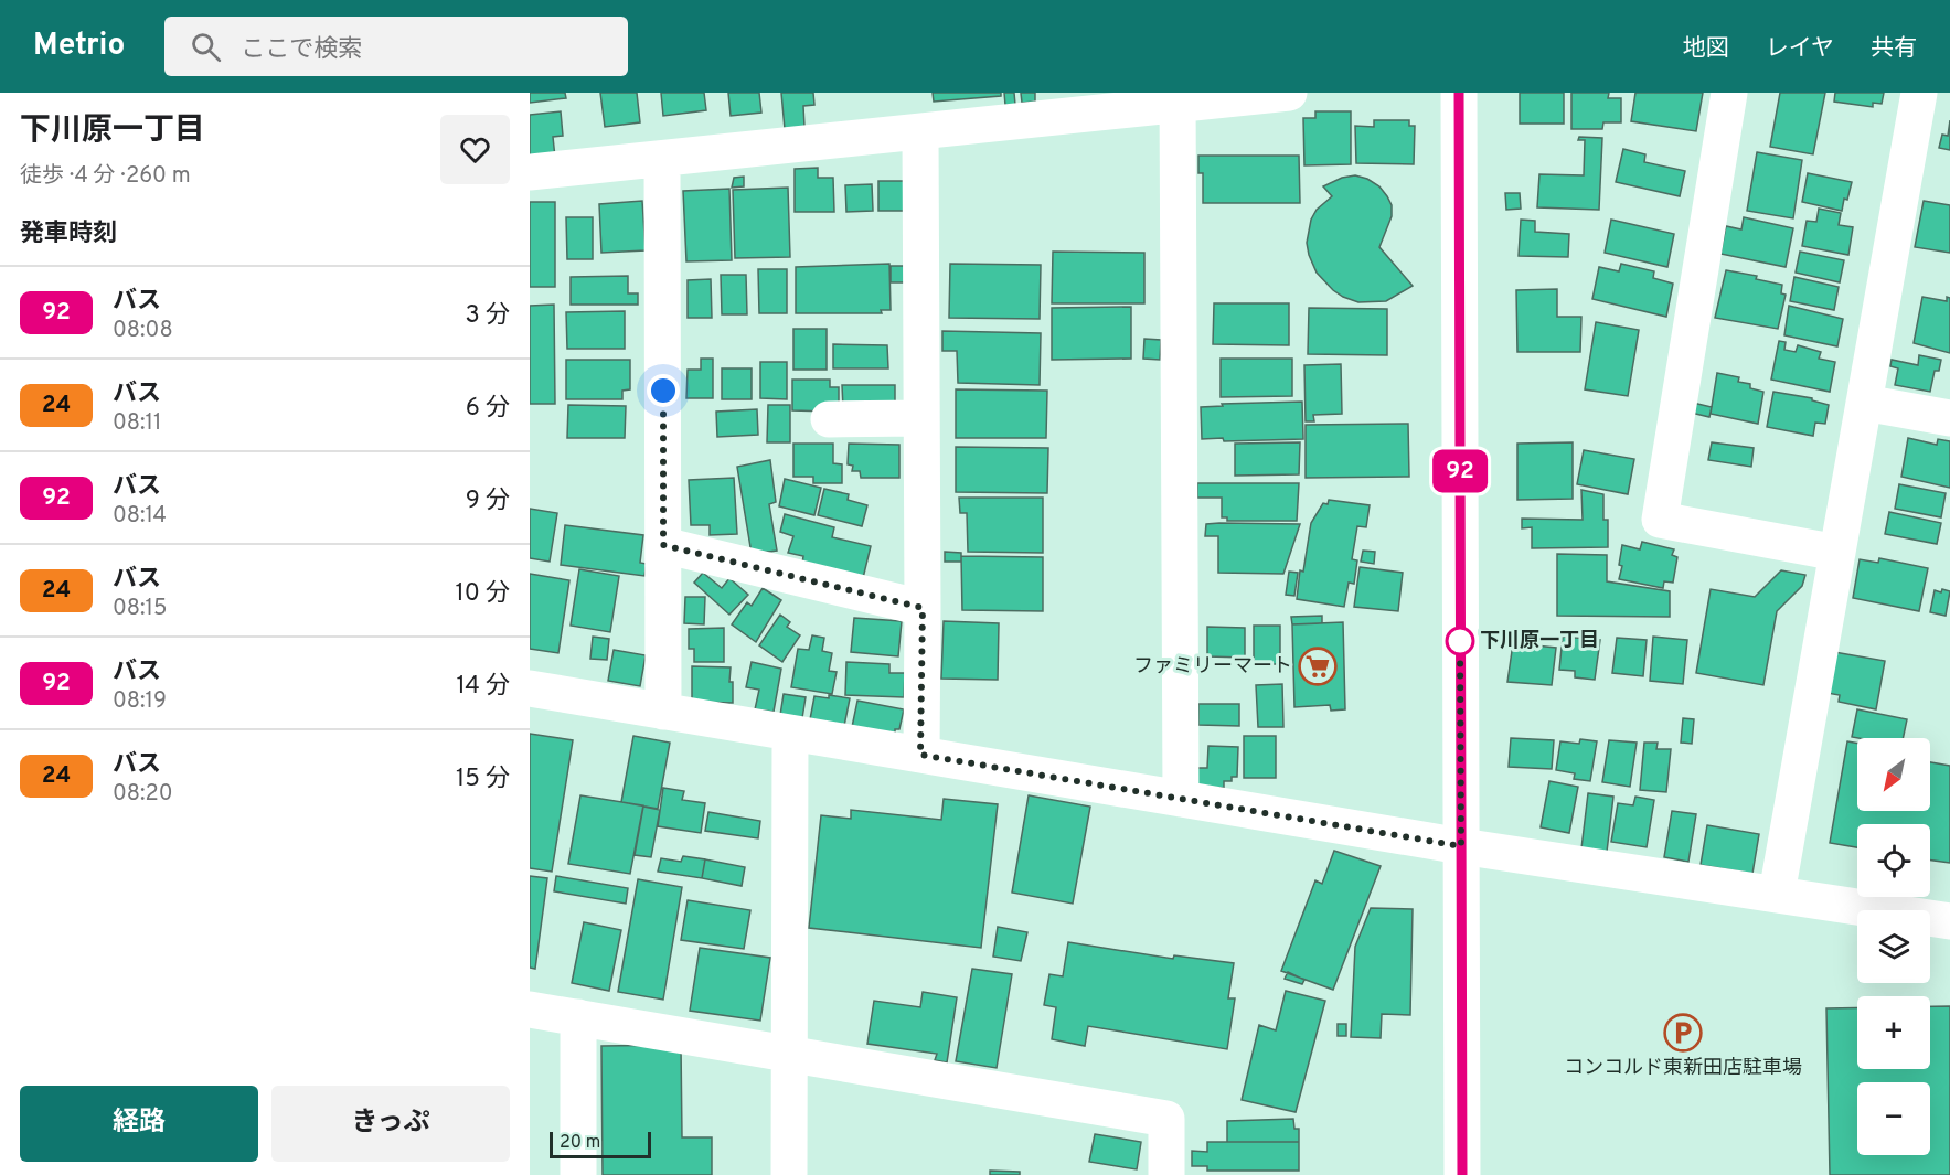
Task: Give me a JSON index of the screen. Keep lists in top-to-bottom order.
{
  "places": {
    "other": ["下川原一丁目"],
    "supermarket": ["ファミリーマート"],
    "parking": ["コンコルド東新田店駐車場"]
  },
  "lines": ["bus line 92"],
  "scale_bar": "20 m",
  "north": "bottom left",
  "page": {
    "header": "Metrio",
    "search": "ここで検索",
    "nav": ["地図", "レイヤ", "共有"],
    "heading": [
      ["下川原一丁目", "徒歩 · 4 分 · 260 m"],
      "発車時刻"
    ],
    "on_map": "92",
    "list": [
      {
        "mark": "92",
        "name": "バス",
        "note": "08:08",
        "value": "3 分"
      },
      {
        "mark": "24",
        "name": "バス",
        "note": "08:11",
        "value": "6 分"
      },
      {
        "mark": "92",
        "name": "バス",
        "note": "08:14",
        "value": "9 分"
      },
      {
        "mark": "24",
        "name": "バス",
        "note": "08:15",
        "value": "10 分"
      },
      {
        "mark": "92",
        "name": "バス",
        "note": "08:19",
        "value": "14 分"
      },
      {
        "mark": "24",
        "name": "バス",
        "note": "08:20",
        "value": "15 分"
      }
    ],
    "map_buttons": ["+", "−"],
    "buttons": ["経路", "きっぷ"],
    "scale": "20 m"
  }
}
